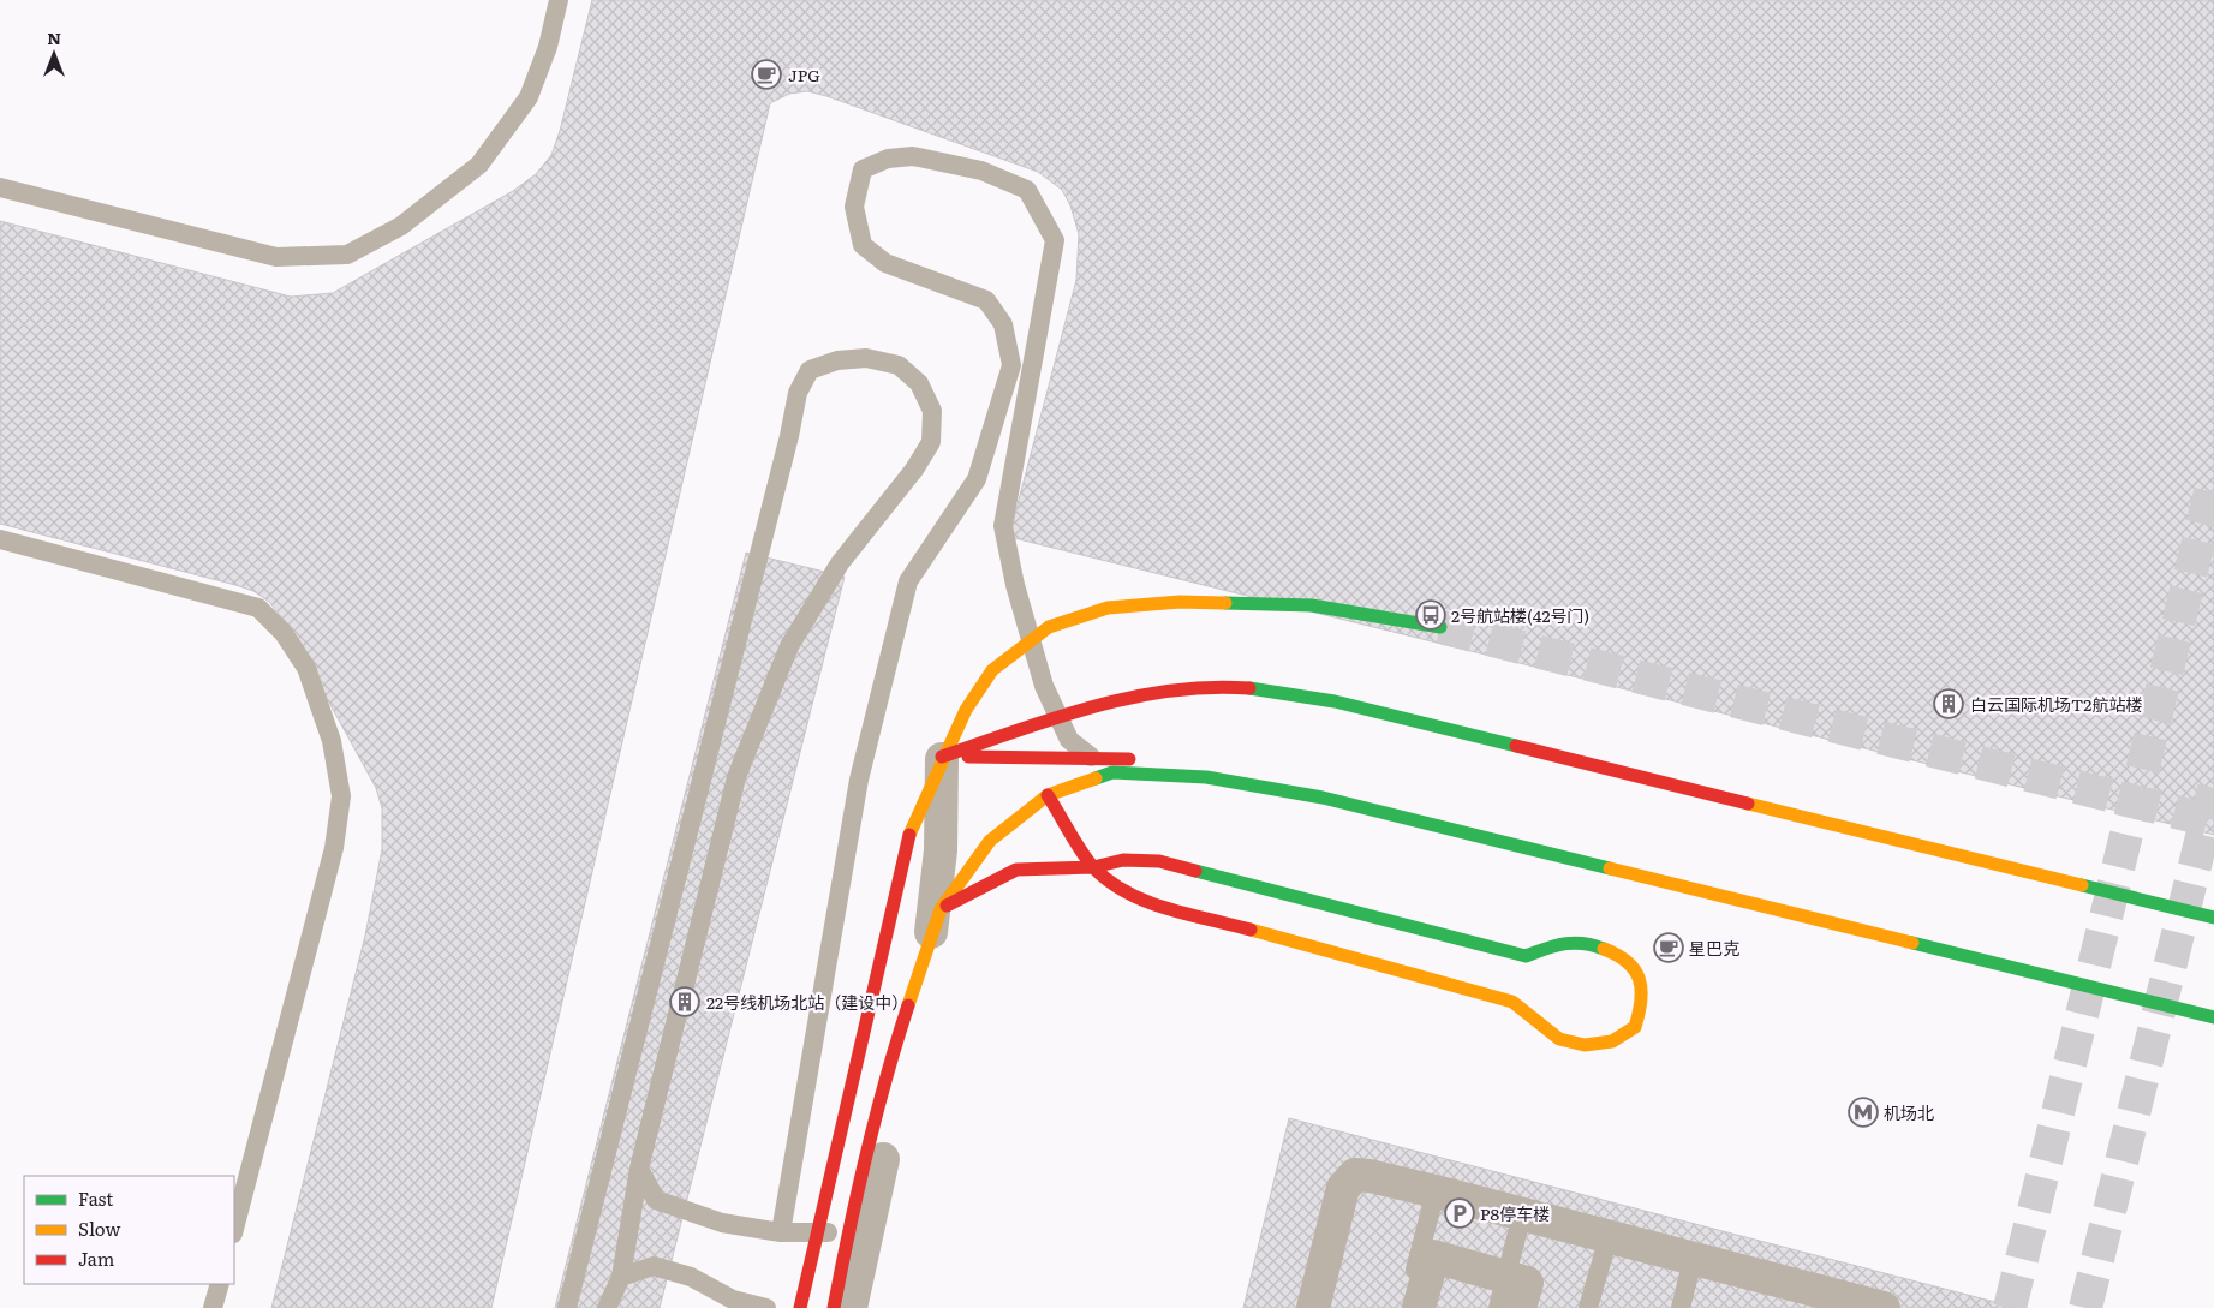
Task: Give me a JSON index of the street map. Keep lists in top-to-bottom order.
{
  "places": {
    "cafe": ["JPG", "星巴克"],
    "bus stop": ["2号航站楼(42号门)"],
    "building": ["白云国际机场T2航站楼", "22号线机场北站（建设中）"],
    "metro station": ["机场北"],
    "parking": ["P8停车楼"]
  },
  "legend": ["Fast", "Slow", "Jam"],
  "north": "top"
}
